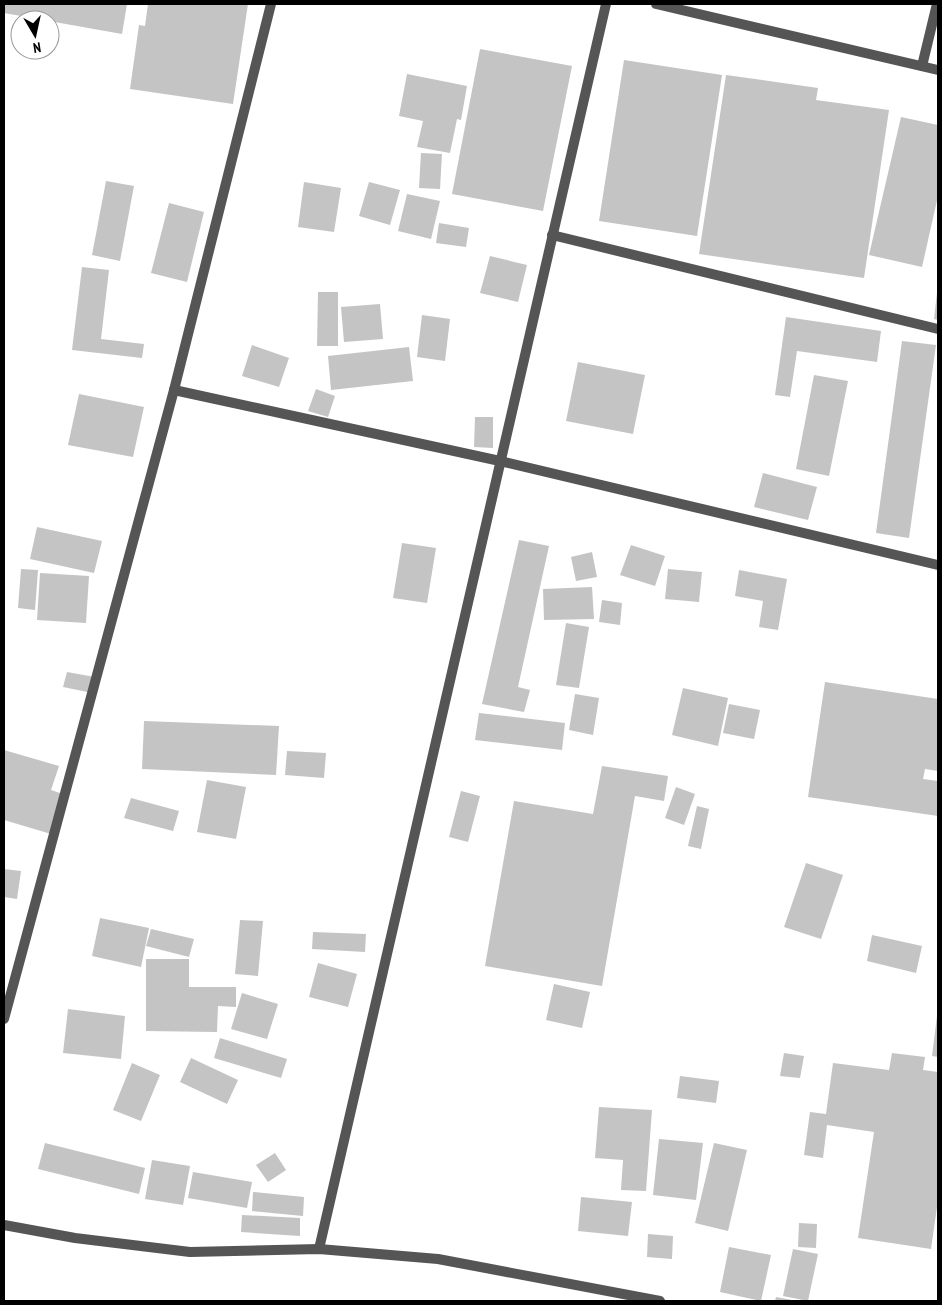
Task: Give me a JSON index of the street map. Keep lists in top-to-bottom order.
{
  "north": "bottom"
}
